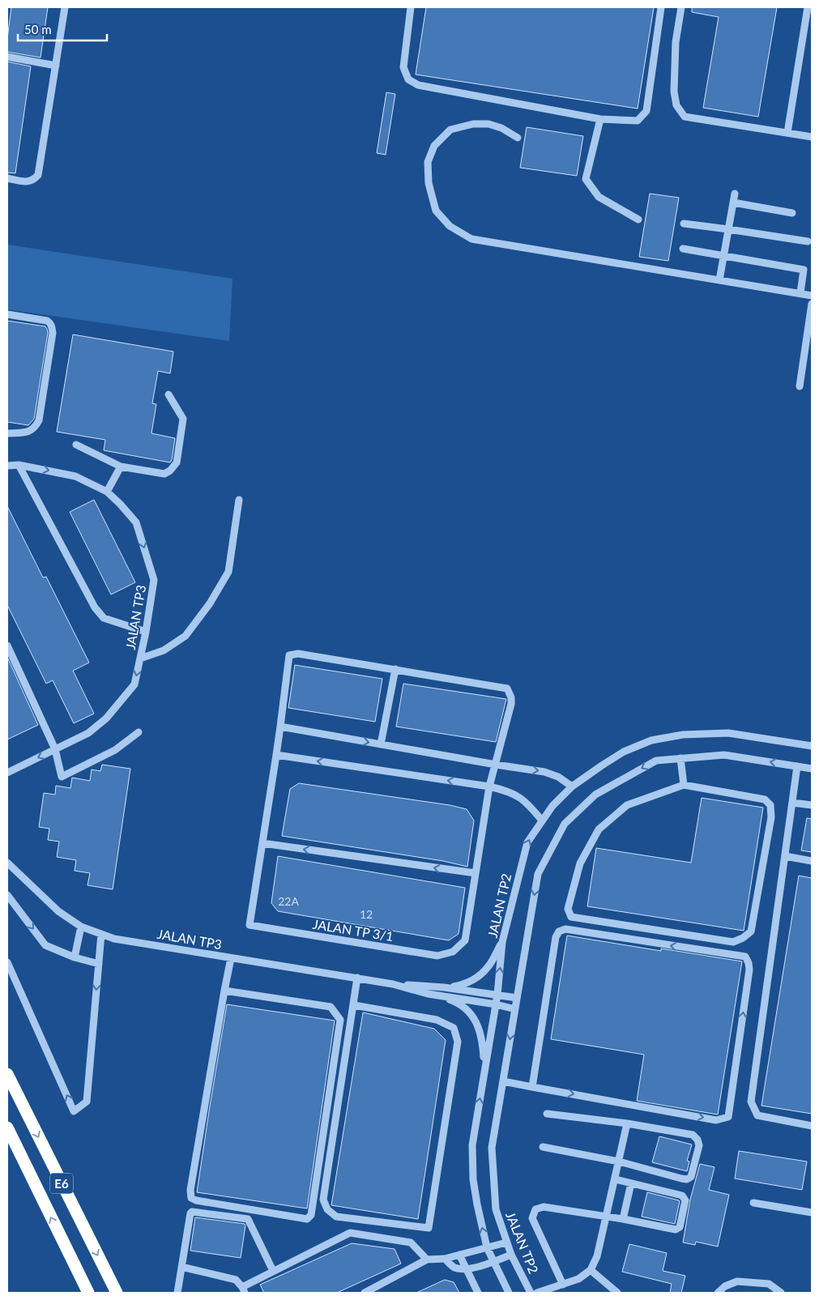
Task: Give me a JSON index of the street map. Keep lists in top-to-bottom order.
{
  "streets": {
    "highway": ["E6"],
    "street": ["JALAN TP3", "JALAN TP2", "JALAN TP 3/1"]
  },
  "crossings": [
    ["JALAN TP3", "JALAN TP2"]
  ],
  "house_numbers": ["22A", "12"],
  "scale_bar": "50 m"
}
